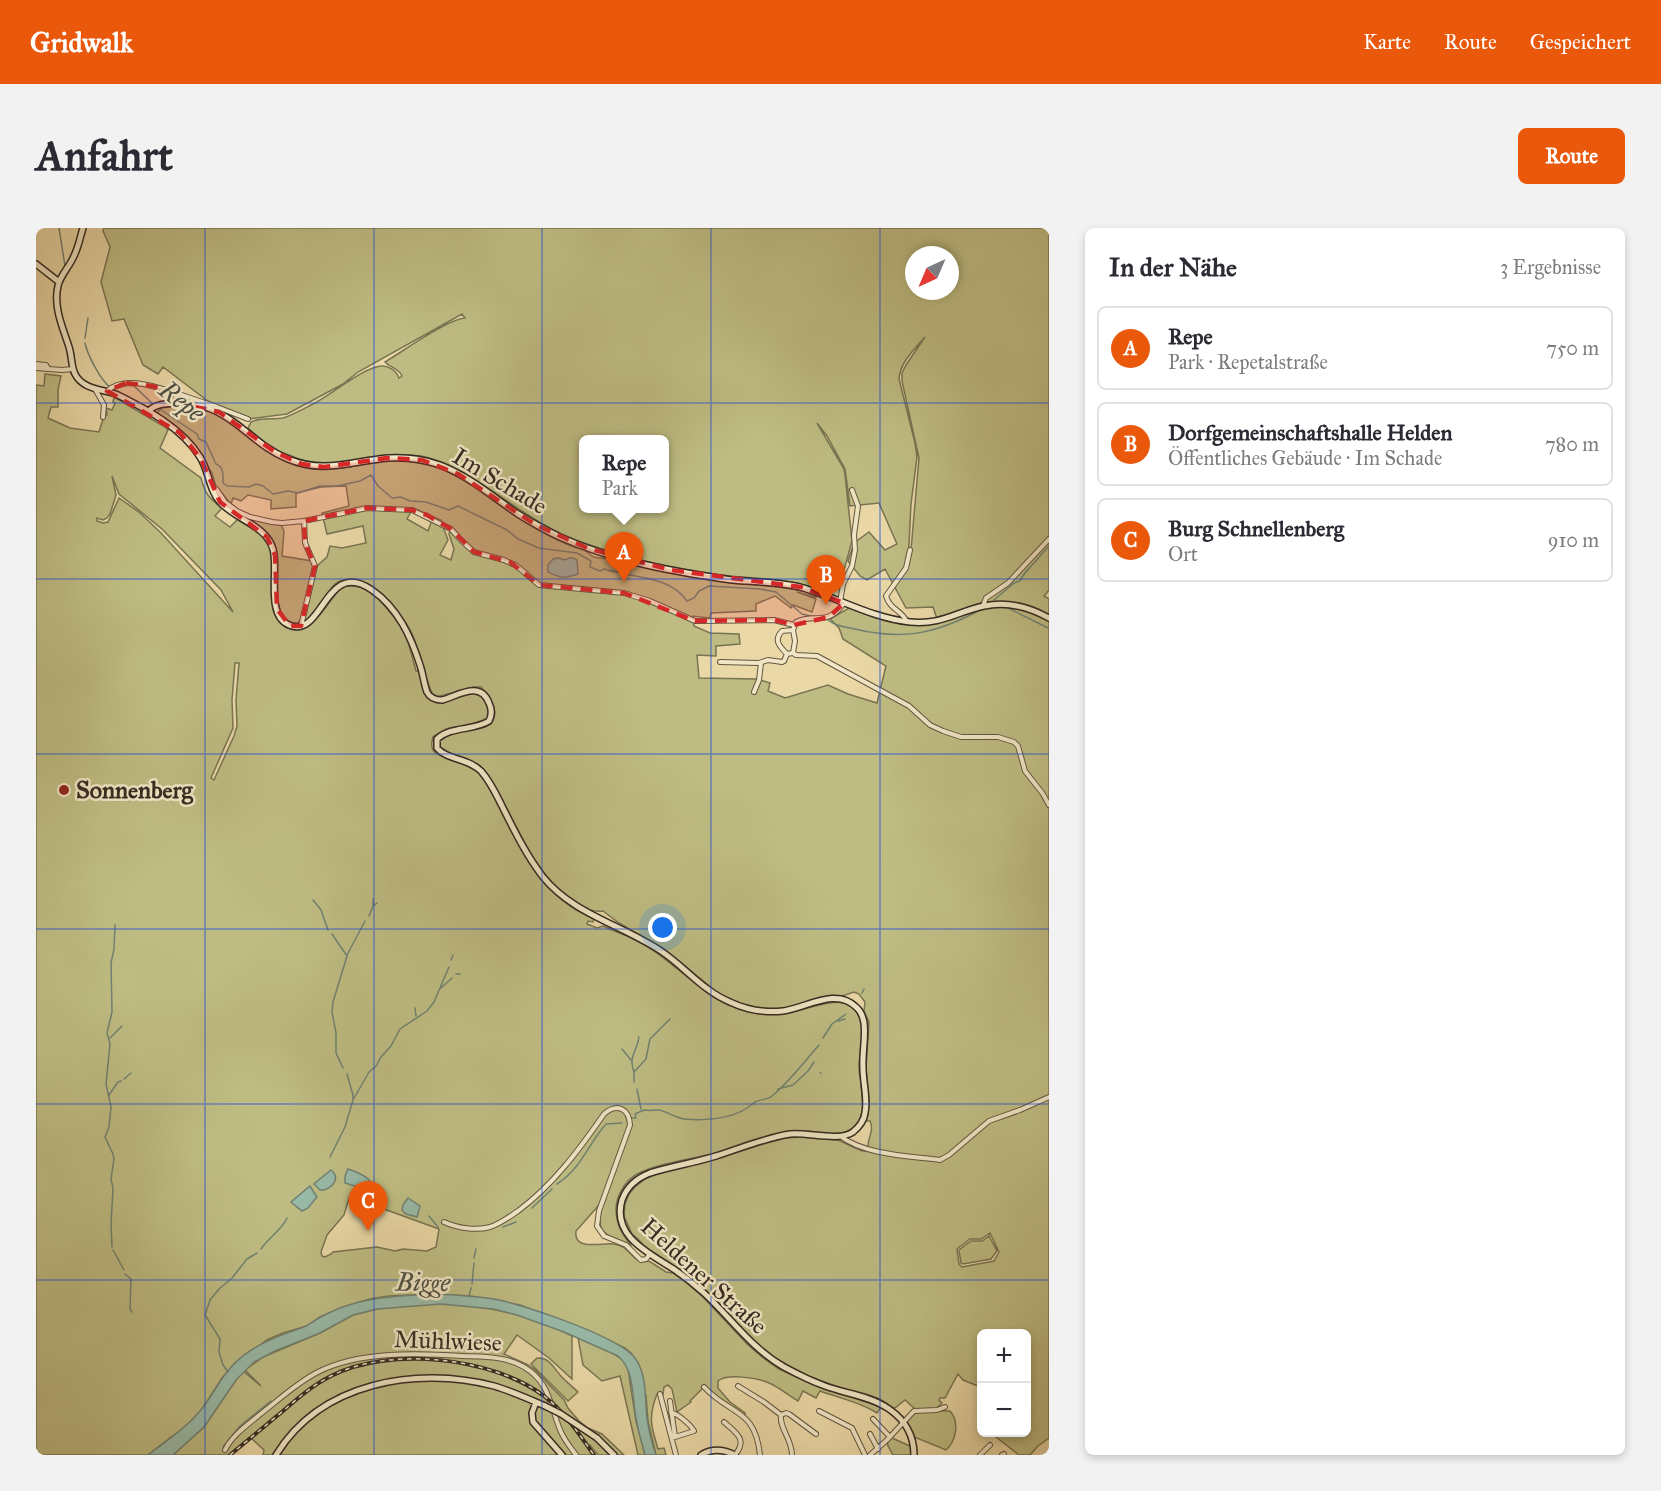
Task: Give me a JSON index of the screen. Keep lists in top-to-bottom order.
{
  "streets": {
    "main road": ["Im Schade", "Heldener Straße"],
    "street": ["Mühlwiese"]
  },
  "water": ["Repe", "Bigge"],
  "places": ["Sonnenberg"],
  "north": "bottom left",
  "page": {
    "header": "Gridwalk",
    "nav": ["Karte", "Route", "Gespeichert"],
    "buttons": "Route",
    "title": "Anfahrt",
    "heading": ["In der Nähe", "3 Ergebnisse"],
    "list": [
      {
        "mark": "A",
        "name": "Repe",
        "note": "Park · Repetalstraße",
        "value": "750 m"
      },
      {
        "mark": "B",
        "name": "Dorfgemeinschaftshalle Helden",
        "note": "Öffentliches Gebäude · Im Schade",
        "value": "780 m"
      },
      {
        "mark": "C",
        "name": "Burg Schnellenberg",
        "note": "Ort",
        "value": "910 m"
      }
    ],
    "popup": ["Repe", "Park"],
    "pins": ["A", "B", "C"],
    "map_buttons": ["+", "−"]
  }
}
